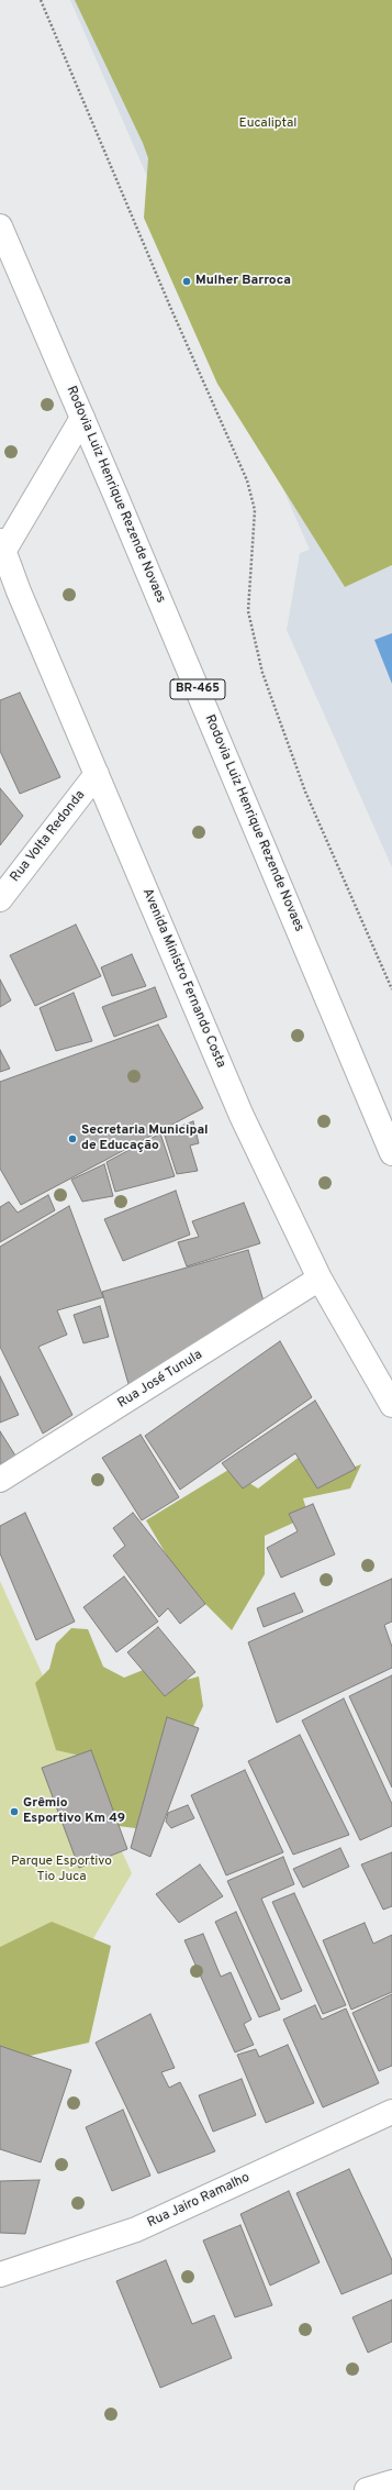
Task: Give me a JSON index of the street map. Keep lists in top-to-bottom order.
{
  "streets": {
    "main road": [
      "Rodovia Luiz Henrique Rezende Novaes",
      "BR-465",
      "Rua Volta Redonda",
      "Avenida Ministro Fernando Costa",
      "Rua José Tunula",
      "Rua Jairo Ramalho"
    ]
  },
  "crossings": [
    ["Rua Volta Redonda", "Avenida Ministro Fernando Costa"],
    ["Avenida Ministro Fernando Costa", "Rua José Tunula"]
  ],
  "parks": ["Eucaliptal", "Parque Esportivo Tio Juca"],
  "places": ["Mulher Barroca", "Secretaria Municipal de Educação", "Grêmio Esportivo Km 49"]
}
